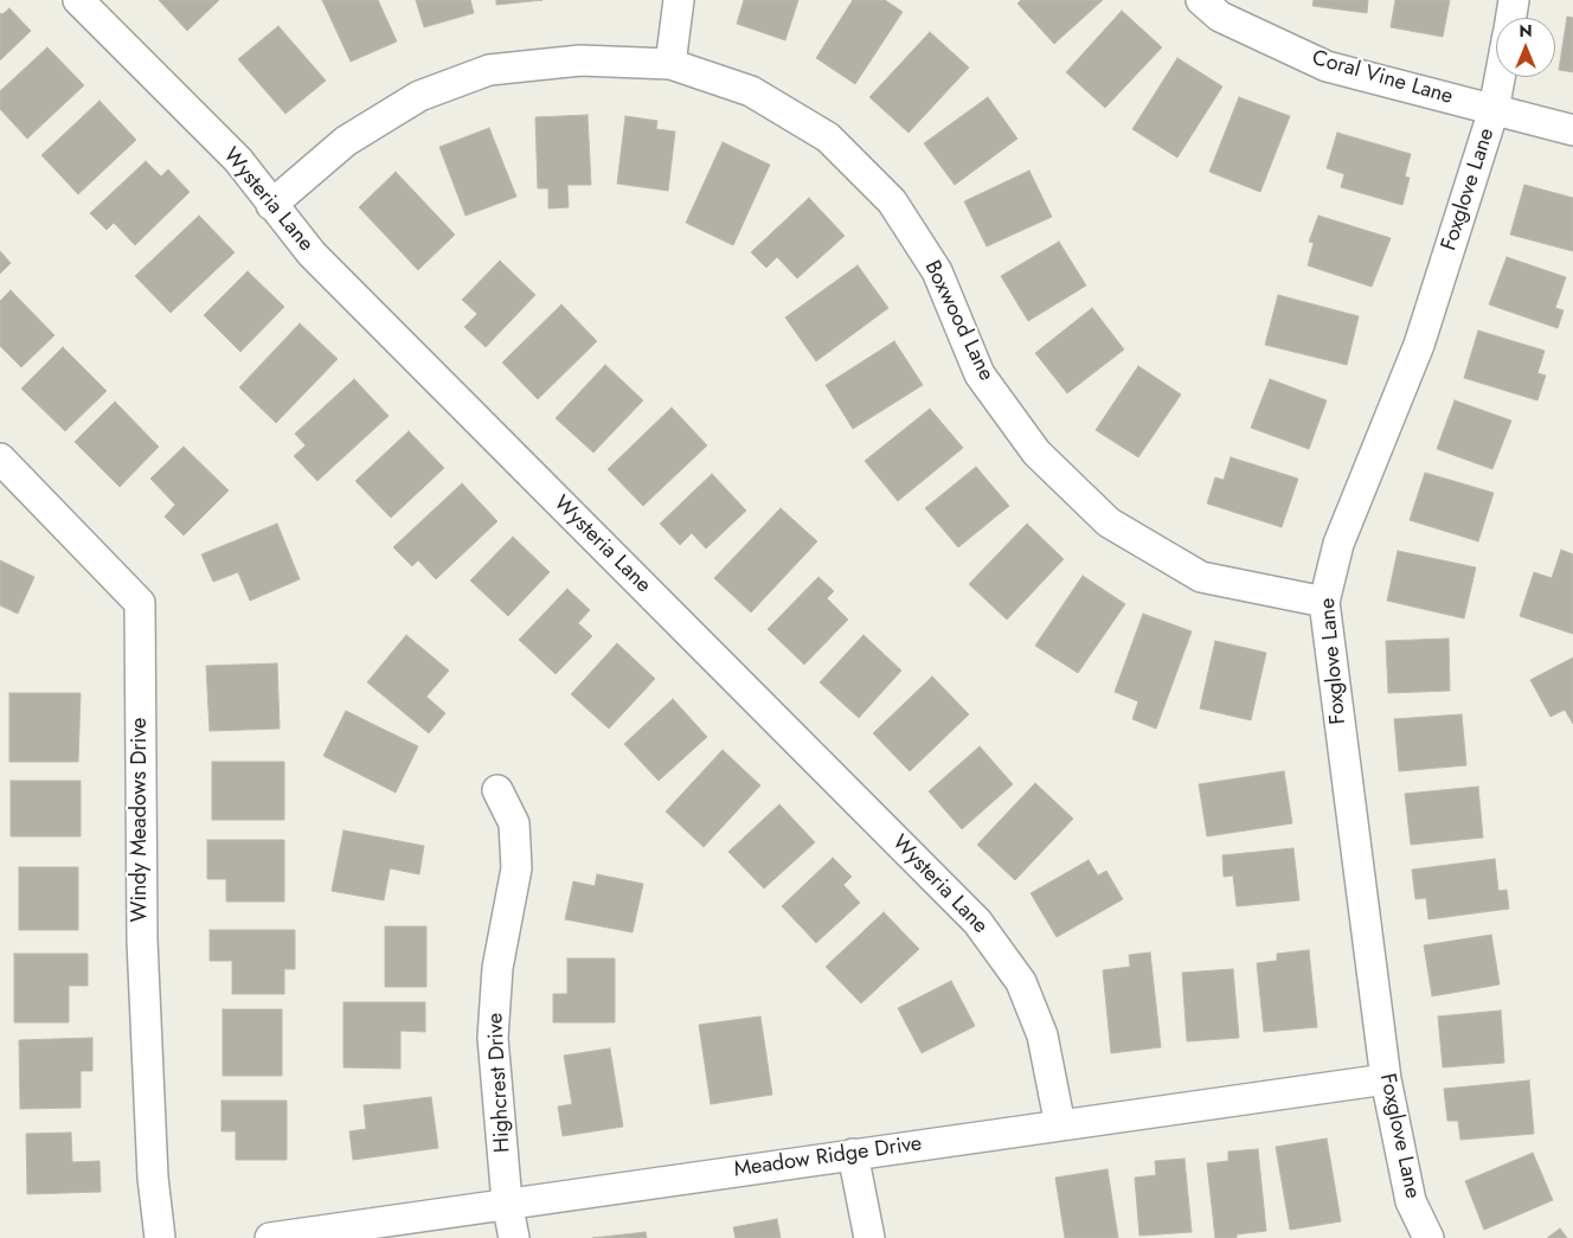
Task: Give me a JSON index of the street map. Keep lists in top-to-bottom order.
{
  "streets": {
    "street": [
      "Coral Vine Lane",
      "Foxglove Lane",
      "Wysteria Lane",
      "Boxwood Lane",
      "Windy Meadows Drive",
      "Highcrest Drive",
      "Meadow Ridge Drive"
    ]
  },
  "crossings": [
    ["Coral Vine Lane", "Foxglove Lane"],
    ["Foxglove Lane", "Boxwood Lane"],
    ["Foxglove Lane", "Meadow Ridge Drive"],
    ["Wysteria Lane", "Boxwood Lane"],
    ["Wysteria Lane", "Meadow Ridge Drive"],
    ["Highcrest Drive", "Meadow Ridge Drive"]
  ],
  "north": "top"
}
